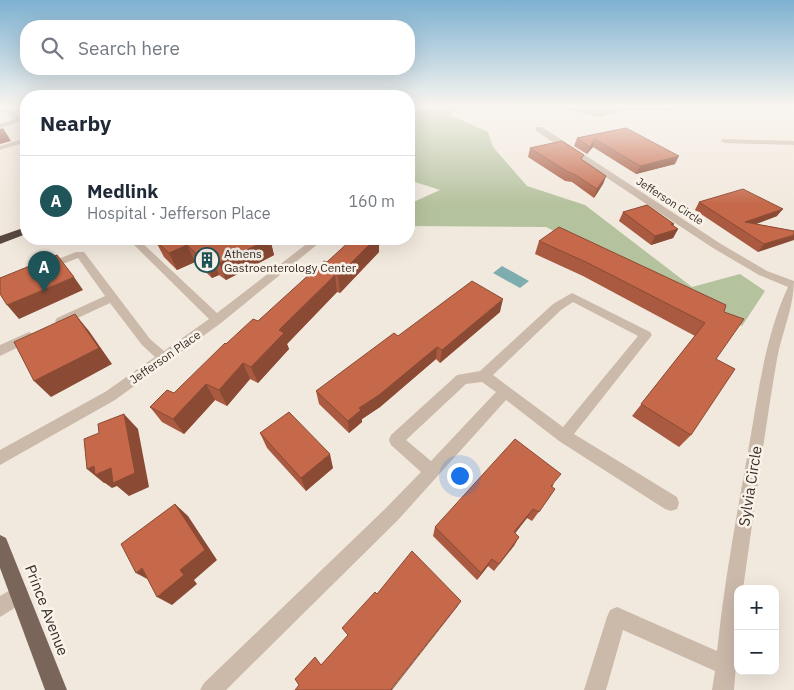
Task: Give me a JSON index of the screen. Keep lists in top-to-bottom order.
{
  "streets": {
    "main road": ["Prince Avenue"],
    "street": ["Jefferson Circle", "Jefferson Place", "Sylvia Circle"]
  },
  "crossings": [
    ["Jefferson Circle", "Sylvia Circle"]
  ],
  "places": {
    "building": ["Athens Gastroenterology Center"]
  },
  "page": {
    "search": "Search here",
    "heading": "Nearby",
    "list": [
      {
        "mark": "A",
        "name": "Medlink",
        "note": "Hospital · Jefferson Place",
        "value": "160 m"
      }
    ],
    "pins": "A",
    "map_buttons": ["+", "−"]
  }
}
